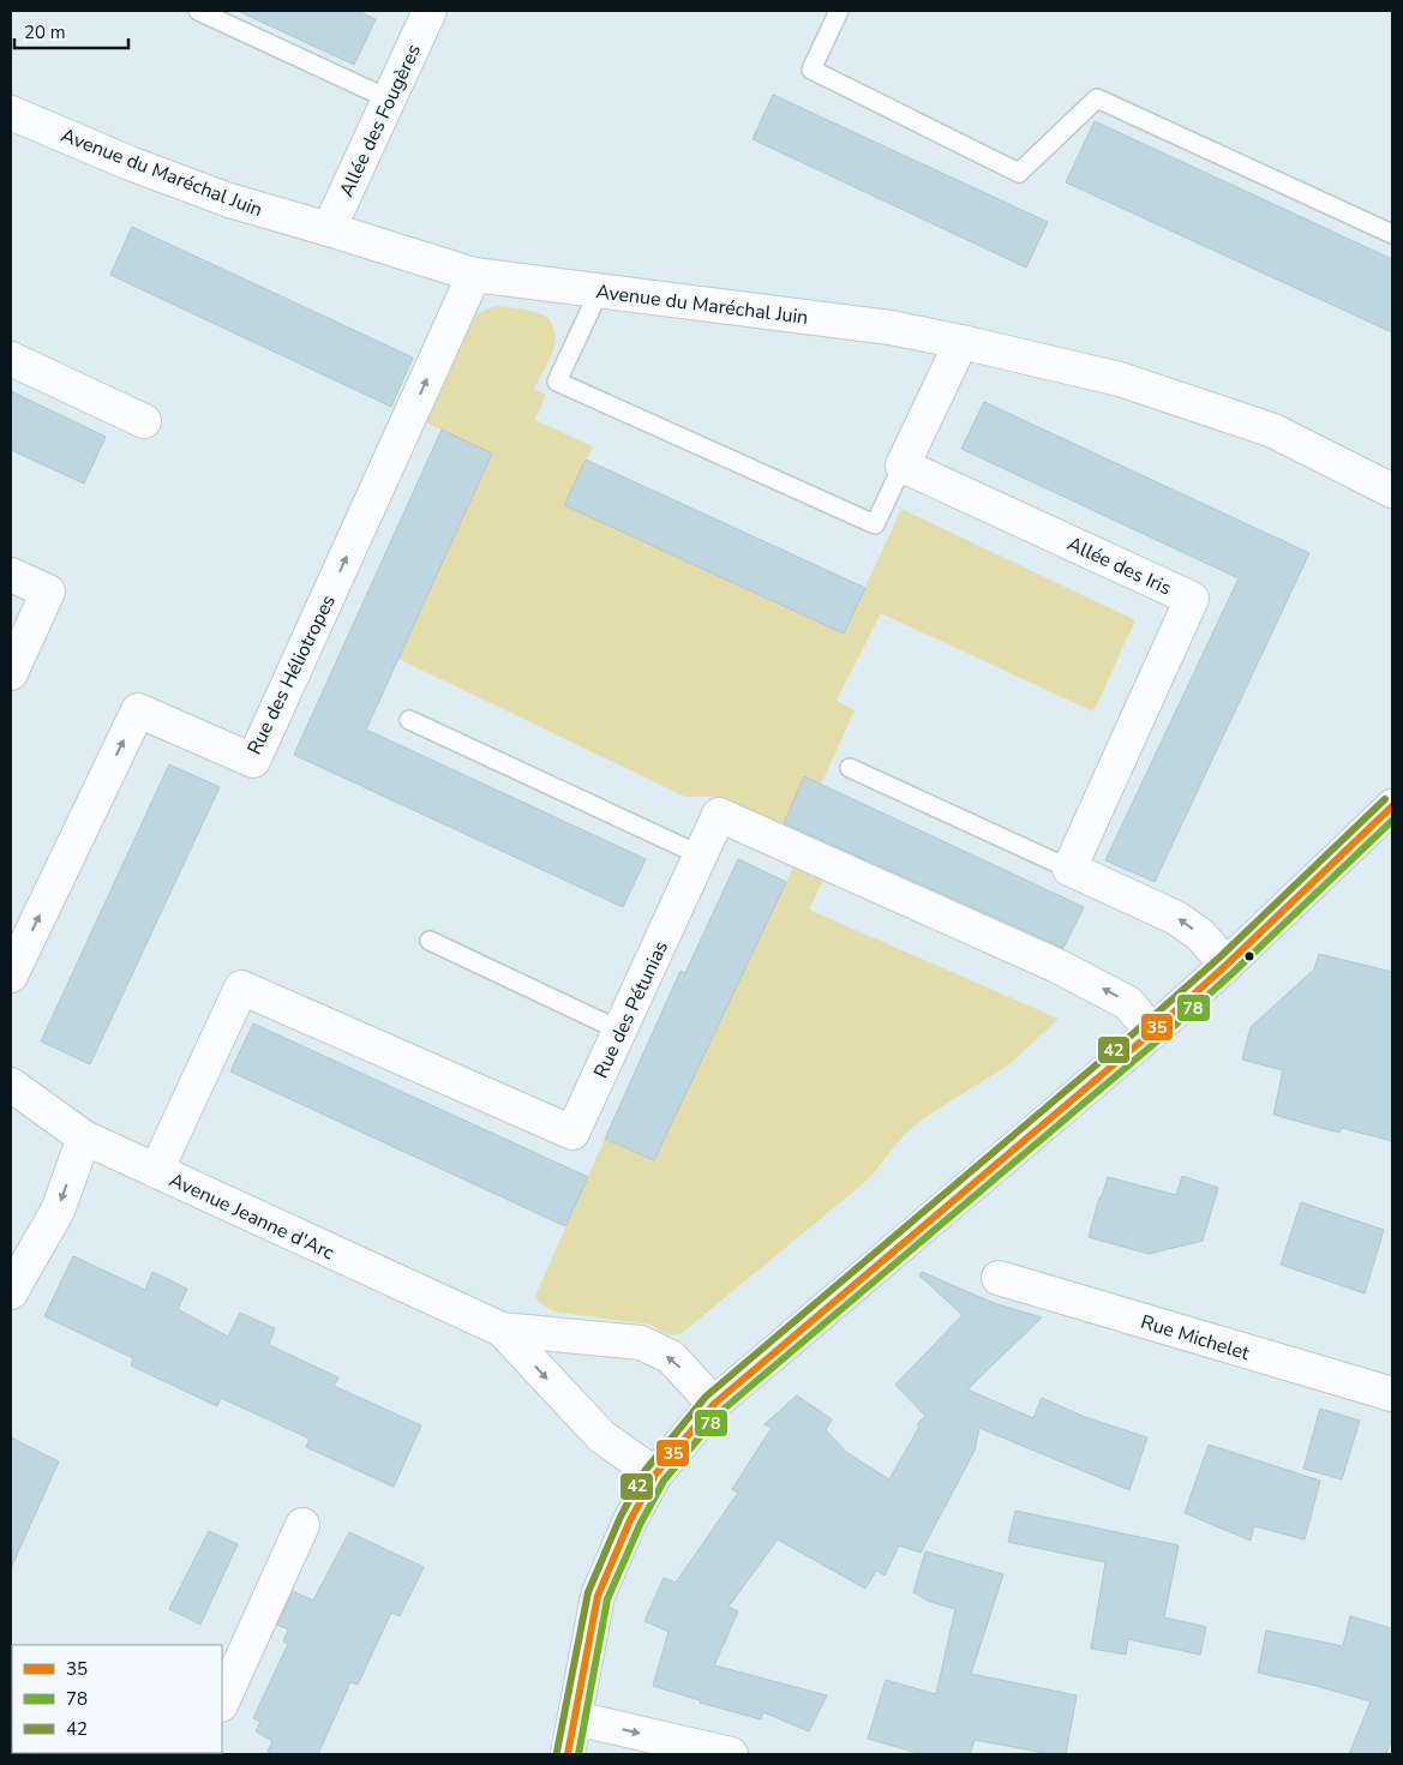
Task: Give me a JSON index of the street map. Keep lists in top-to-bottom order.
{
  "streets": {
    "street": [
      "Allée des Fougères",
      "Avenue du Maréchal Juin",
      "Allée des Iris",
      "Rue des Héliotropes",
      "Rue des Pétunias",
      "Avenue Jeanne d'Arc",
      "Rue Michelet"
    ]
  },
  "crossings": [
    ["Allée des Fougères", "Avenue du Maréchal Juin"],
    ["Avenue du Maréchal Juin", "Rue des Héliotropes"],
    ["Rue des Pétunias", "Avenue Jeanne d'Arc"]
  ],
  "one_way": ["Rue des Héliotropes"],
  "lines": ["transit line 42", "transit line 35", "transit line 78"],
  "legend": ["35", "78", "42"],
  "scale_bar": "20 m"
}
